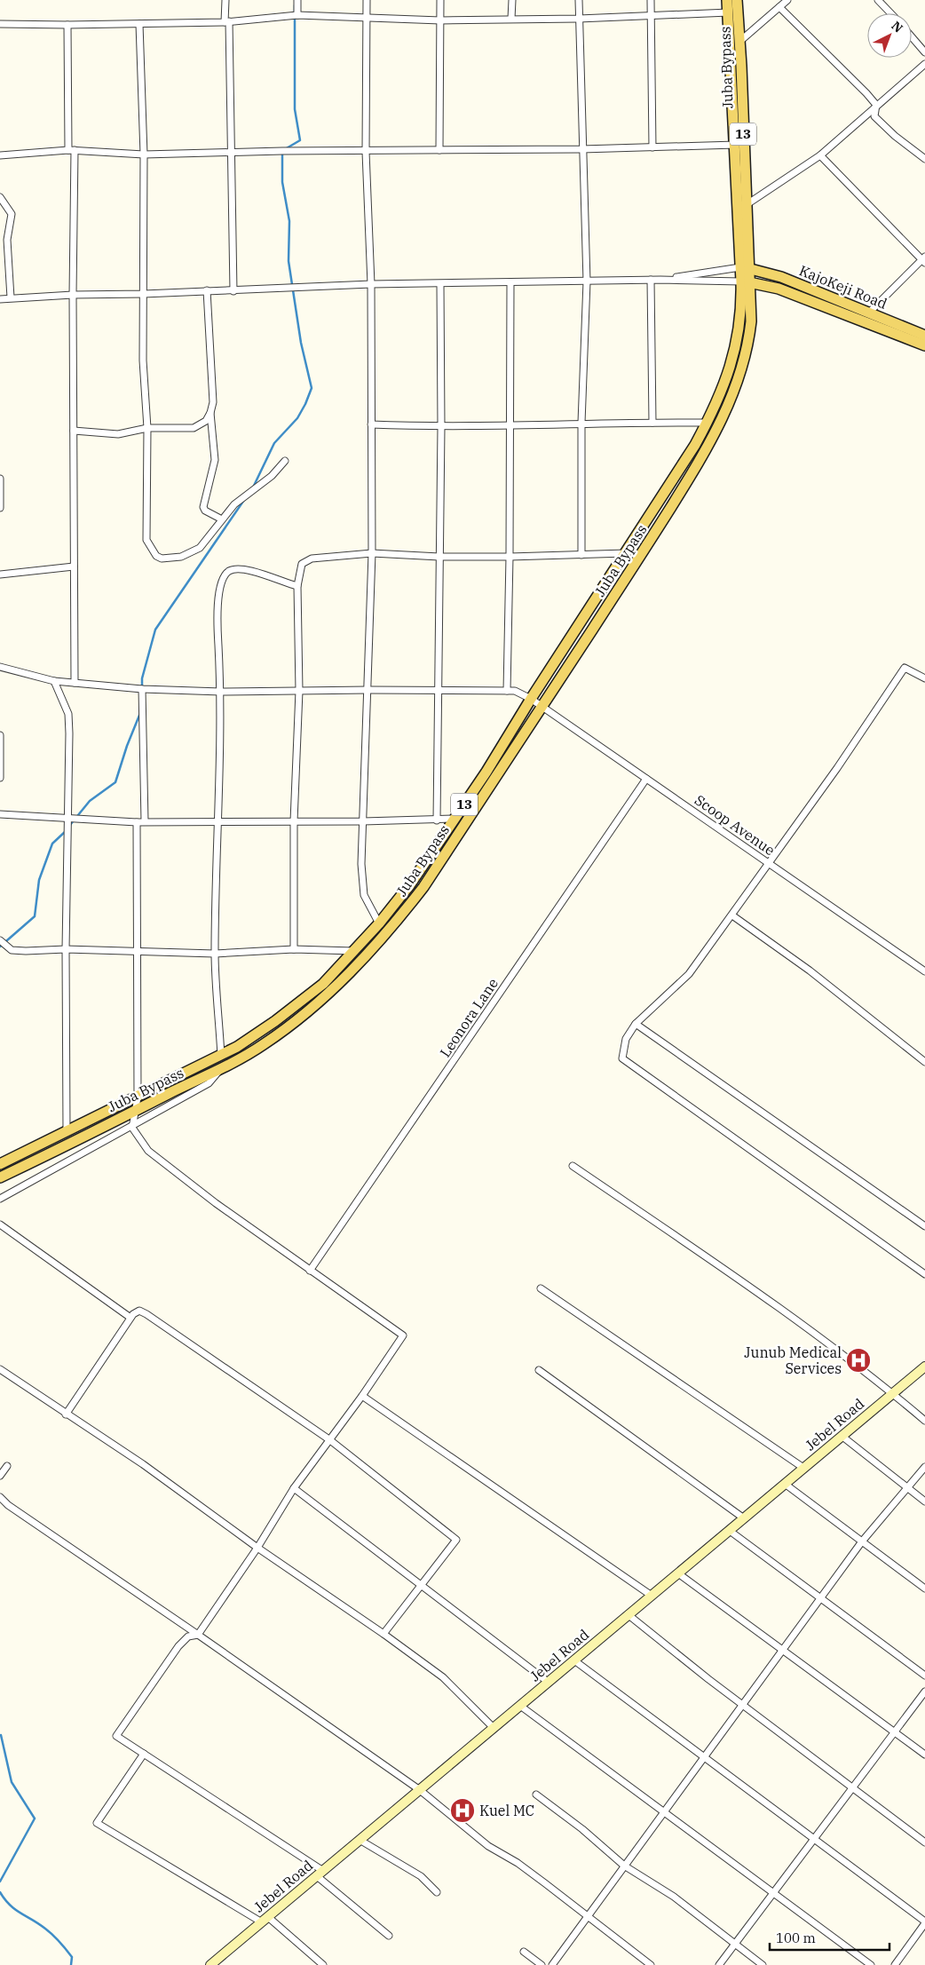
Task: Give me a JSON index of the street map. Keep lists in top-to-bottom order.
{
  "streets": {
    "main road": [
      "Juba Bypass",
      "13",
      "KajoKeji Road",
      "Jebel Road"
    ],
    "street": ["Scoop Avenue", "Leonora Lane"]
  },
  "crossings": [
    ["Juba Bypass", "KajoKeji Road"],
    ["Juba Bypass", "Scoop Avenue"],
    ["Scoop Avenue", "Leonora Lane"]
  ],
  "places": {
    "hospital": ["Junub Medical Services", "Kuel MC"]
  },
  "scale_bar": "100 m",
  "north": "top right"
}
